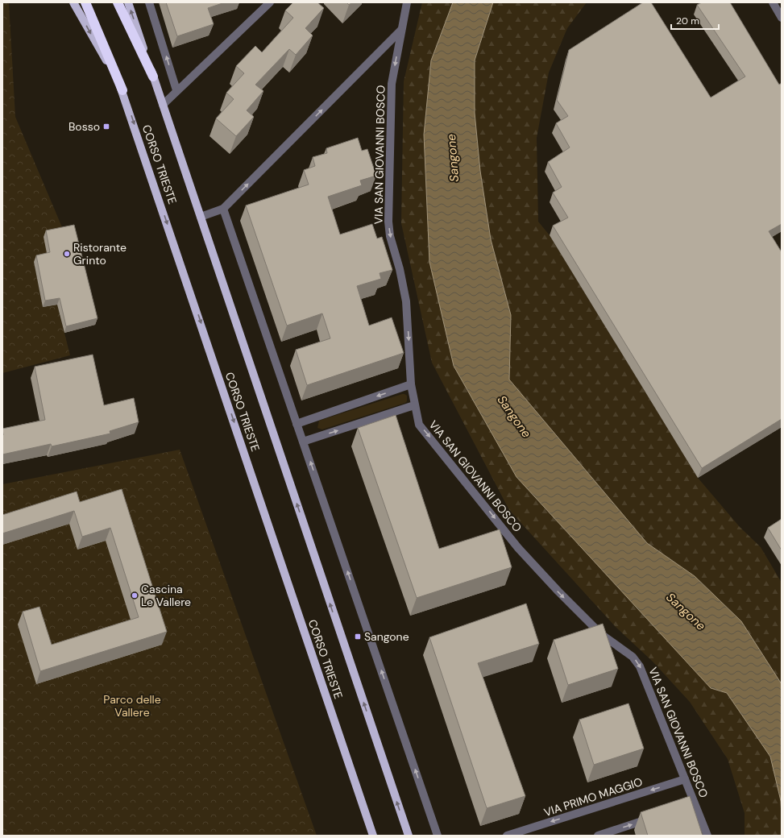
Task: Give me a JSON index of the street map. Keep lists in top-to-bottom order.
{
  "streets": {
    "main road": ["CORSO TRIESTE"],
    "street": ["VIA SAN GIOVANNI BOSCO", "VIA PRIMO MAGGIO"]
  },
  "crossings": [
    ["VIA SAN GIOVANNI BOSCO", "VIA PRIMO MAGGIO"]
  ],
  "one_way": ["VIA SAN GIOVANNI BOSCO"],
  "water": ["Sangone"],
  "parks": ["Parco delle Vallere"],
  "places": {
    "transit": ["Bosso", "Sangone"],
    "other": ["Ristorante Grinto", "Cascina Le Vallere"]
  },
  "scale_bar": "20 m"
}
